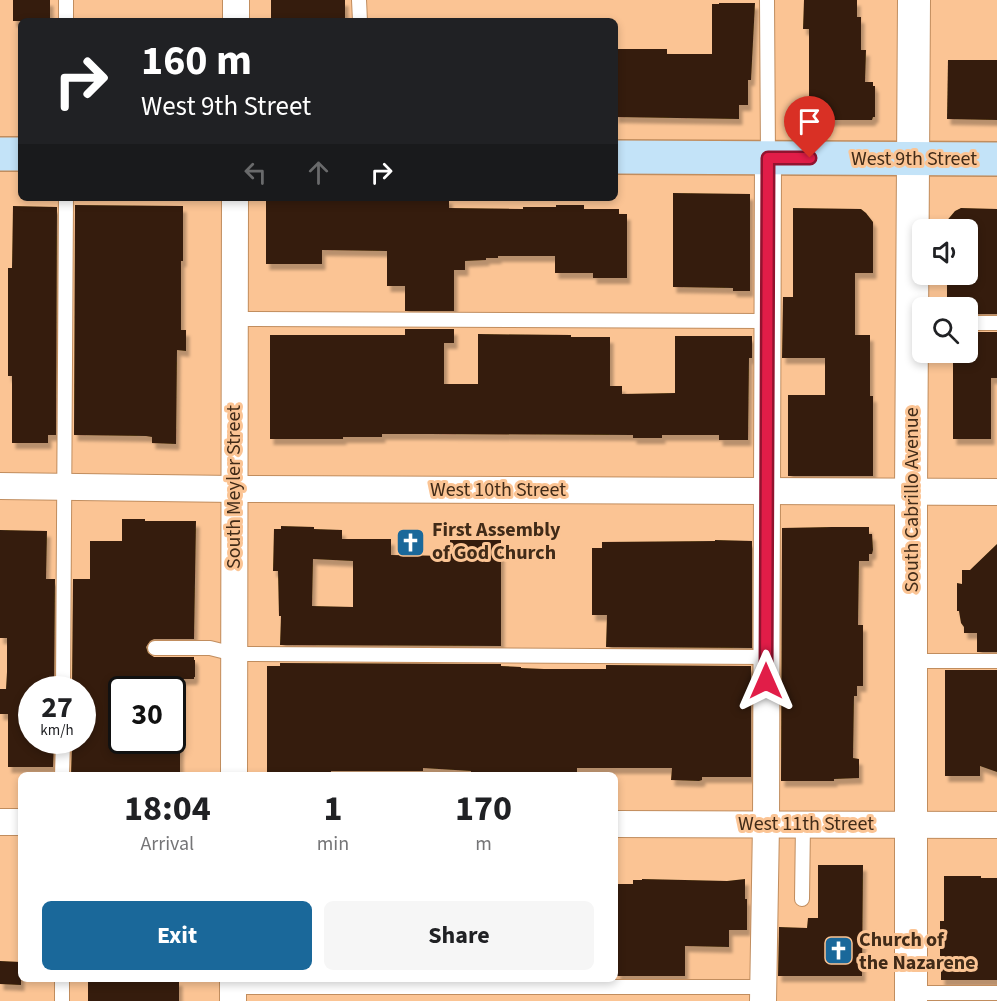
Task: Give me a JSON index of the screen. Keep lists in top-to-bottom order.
{
  "streets": {
    "main road": ["West 9th Street"],
    "street": [
      "South Meyler Street",
      "West 10th Street",
      "South Cabrillo Avenue",
      "West 11th Street"
    ]
  },
  "crossings": [
    ["West 9th Street", "South Cabrillo Avenue"],
    ["South Meyler Street", "West 10th Street"],
    ["West 10th Street", "South Cabrillo Avenue"],
    ["South Cabrillo Avenue", "West 11th Street"]
  ],
  "places": {
    "church": ["First Assembly of God Church", "Church of the Nazarene"]
  },
  "page": {
    "turn": ["160 m", "West 9th Street"],
    "speed": "27 km/h",
    "limit": "30",
    "eta": [
      "18:04",
      "Arrival",
      "1",
      "min",
      "170",
      "m"
    ],
    "buttons": ["Exit", "Share"]
  }
}
